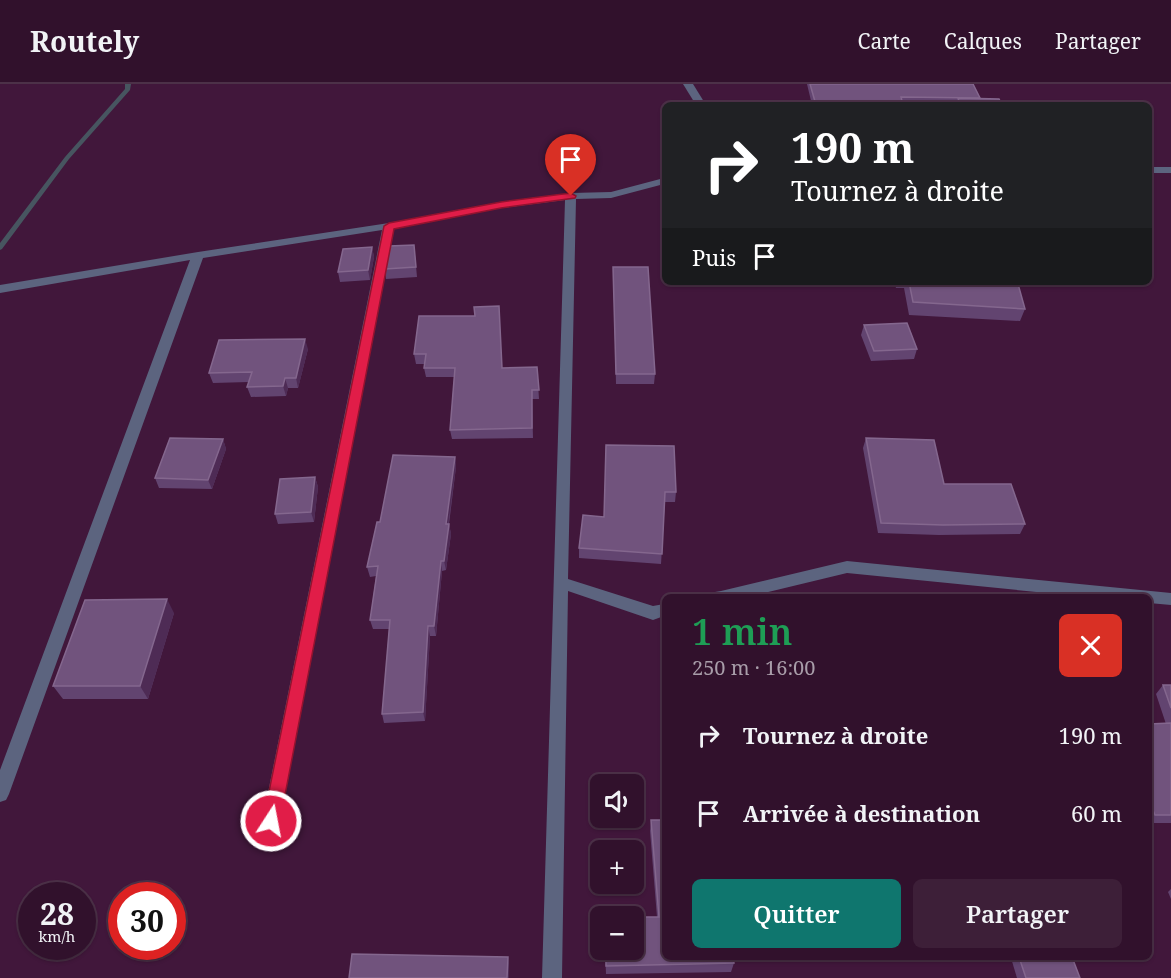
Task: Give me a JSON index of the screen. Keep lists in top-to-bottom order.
{
  "page": {
    "header": "Routely",
    "nav": ["Carte", "Calques", "Partager"],
    "turn": ["190 m", "Tournez à droite"],
    "then": "Puis",
    "heading": ["1 min", "250 m · 16:00"],
    "list": [
      {
        "name": "Tournez à droite",
        "value": "190 m"
      },
      {
        "name": "Arrivée à destination",
        "value": "60 m"
      }
    ],
    "map_buttons": ["+", "−"],
    "buttons": ["Quitter", "Partager"],
    "speed": "28 km/h",
    "limit": "30"
  }
}
